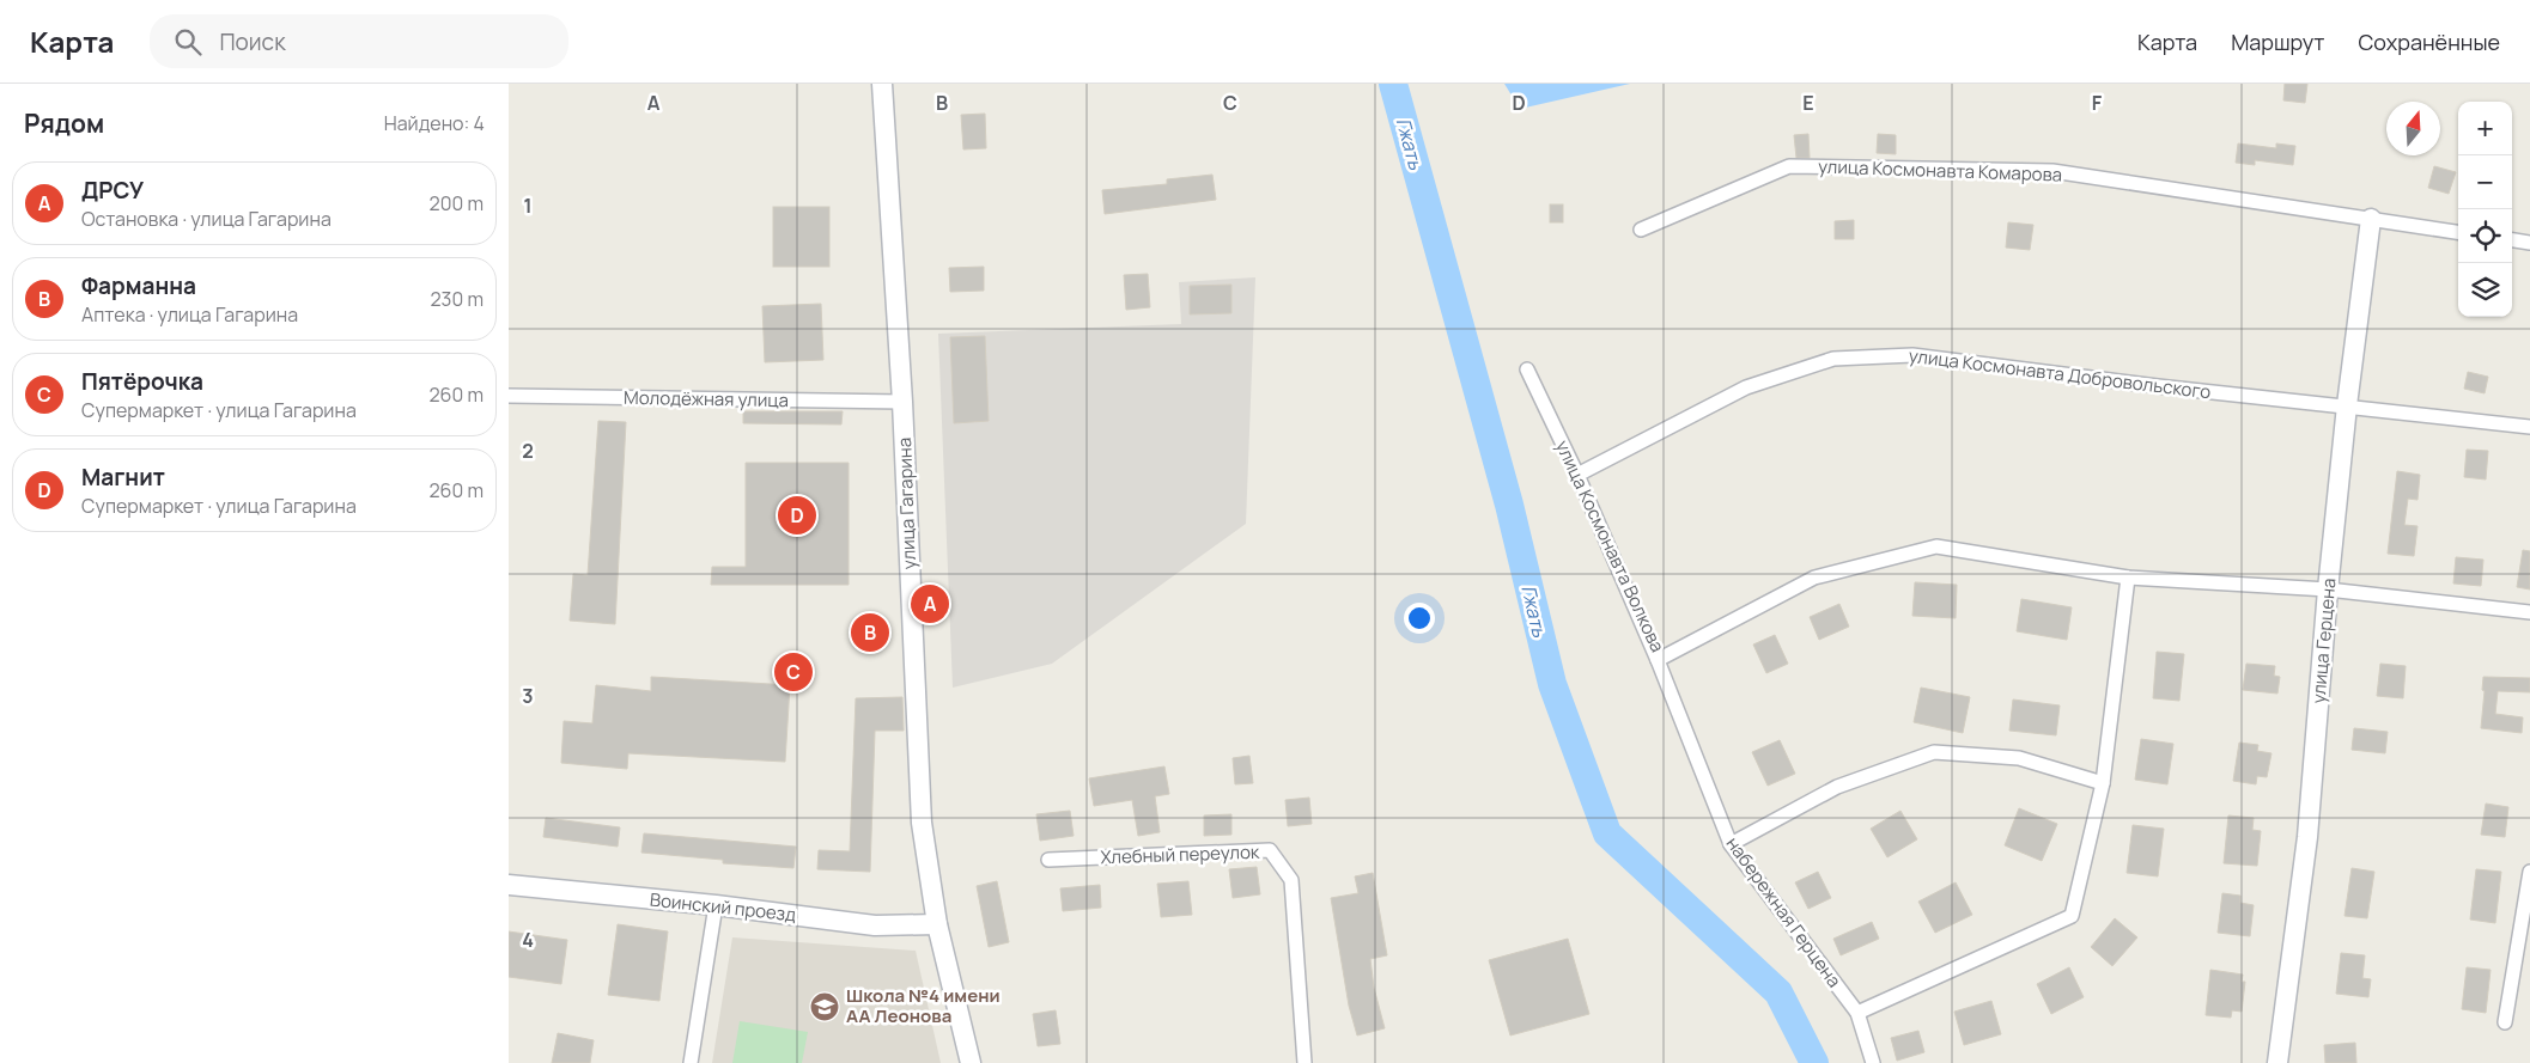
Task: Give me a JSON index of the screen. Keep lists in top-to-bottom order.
{
  "streets": {
    "main road": ["улица Гагарина", "улица Герцена", "Воинский проезд"],
    "street": [
      "улица Космонавта Комарова",
      "улица Космонавта Добровольского",
      "Молодёжная улица",
      "улица Космонавта Волкова",
      "Хлебный переулок",
      "набережная Герцена"
    ]
  },
  "crossings": [
    ["улица Космонавта Комарова", "улица Герцена"],
    ["улица Космонавта Добровольского", "улица Космонавта Волкова"],
    ["улица Космонавта Добровольского", "улица Герцена"],
    ["Молодёжная улица", "улица Гагарина"],
    ["улица Гагарина", "Воинский проезд"],
    ["улица Космонавта Волкова", "улица Герцена"],
    ["улица Космонавта Волкова", "набережная Герцена"]
  ],
  "water": ["Гжать"],
  "places": {
    "school or university": ["Школа №4 имени АА Леонова"]
  },
  "north": "top",
  "page": {
    "header": "Карта",
    "search": "Поиск",
    "nav": ["Карта", "Маршрут", "Сохранённые"],
    "heading": ["Рядом", "Найдено: 4"],
    "map_buttons": ["+", "−"],
    "list": [
      {
        "mark": "A",
        "name": "ДРСУ",
        "note": "Остановка · улица Гагарина",
        "value": "200 m"
      },
      {
        "mark": "B",
        "name": "Фарманна",
        "note": "Аптека · улица Гагарина",
        "value": "230 m"
      },
      {
        "mark": "C",
        "name": "Пятёрочка",
        "note": "Супермаркет · улица Гагарина",
        "value": "260 m"
      },
      {
        "mark": "D",
        "name": "Магнит",
        "note": "Супермаркет · улица Гагарина",
        "value": "260 m"
      }
    ],
    "pins": [
      "D",
      "A",
      "B",
      "C"
    ]
  },
  "grid": {
    "columns": [
      "A",
      "B",
      "C",
      "D",
      "E",
      "F"
    ],
    "rows": [
      "1",
      "2",
      "3",
      "4"
    ]
  }
}
